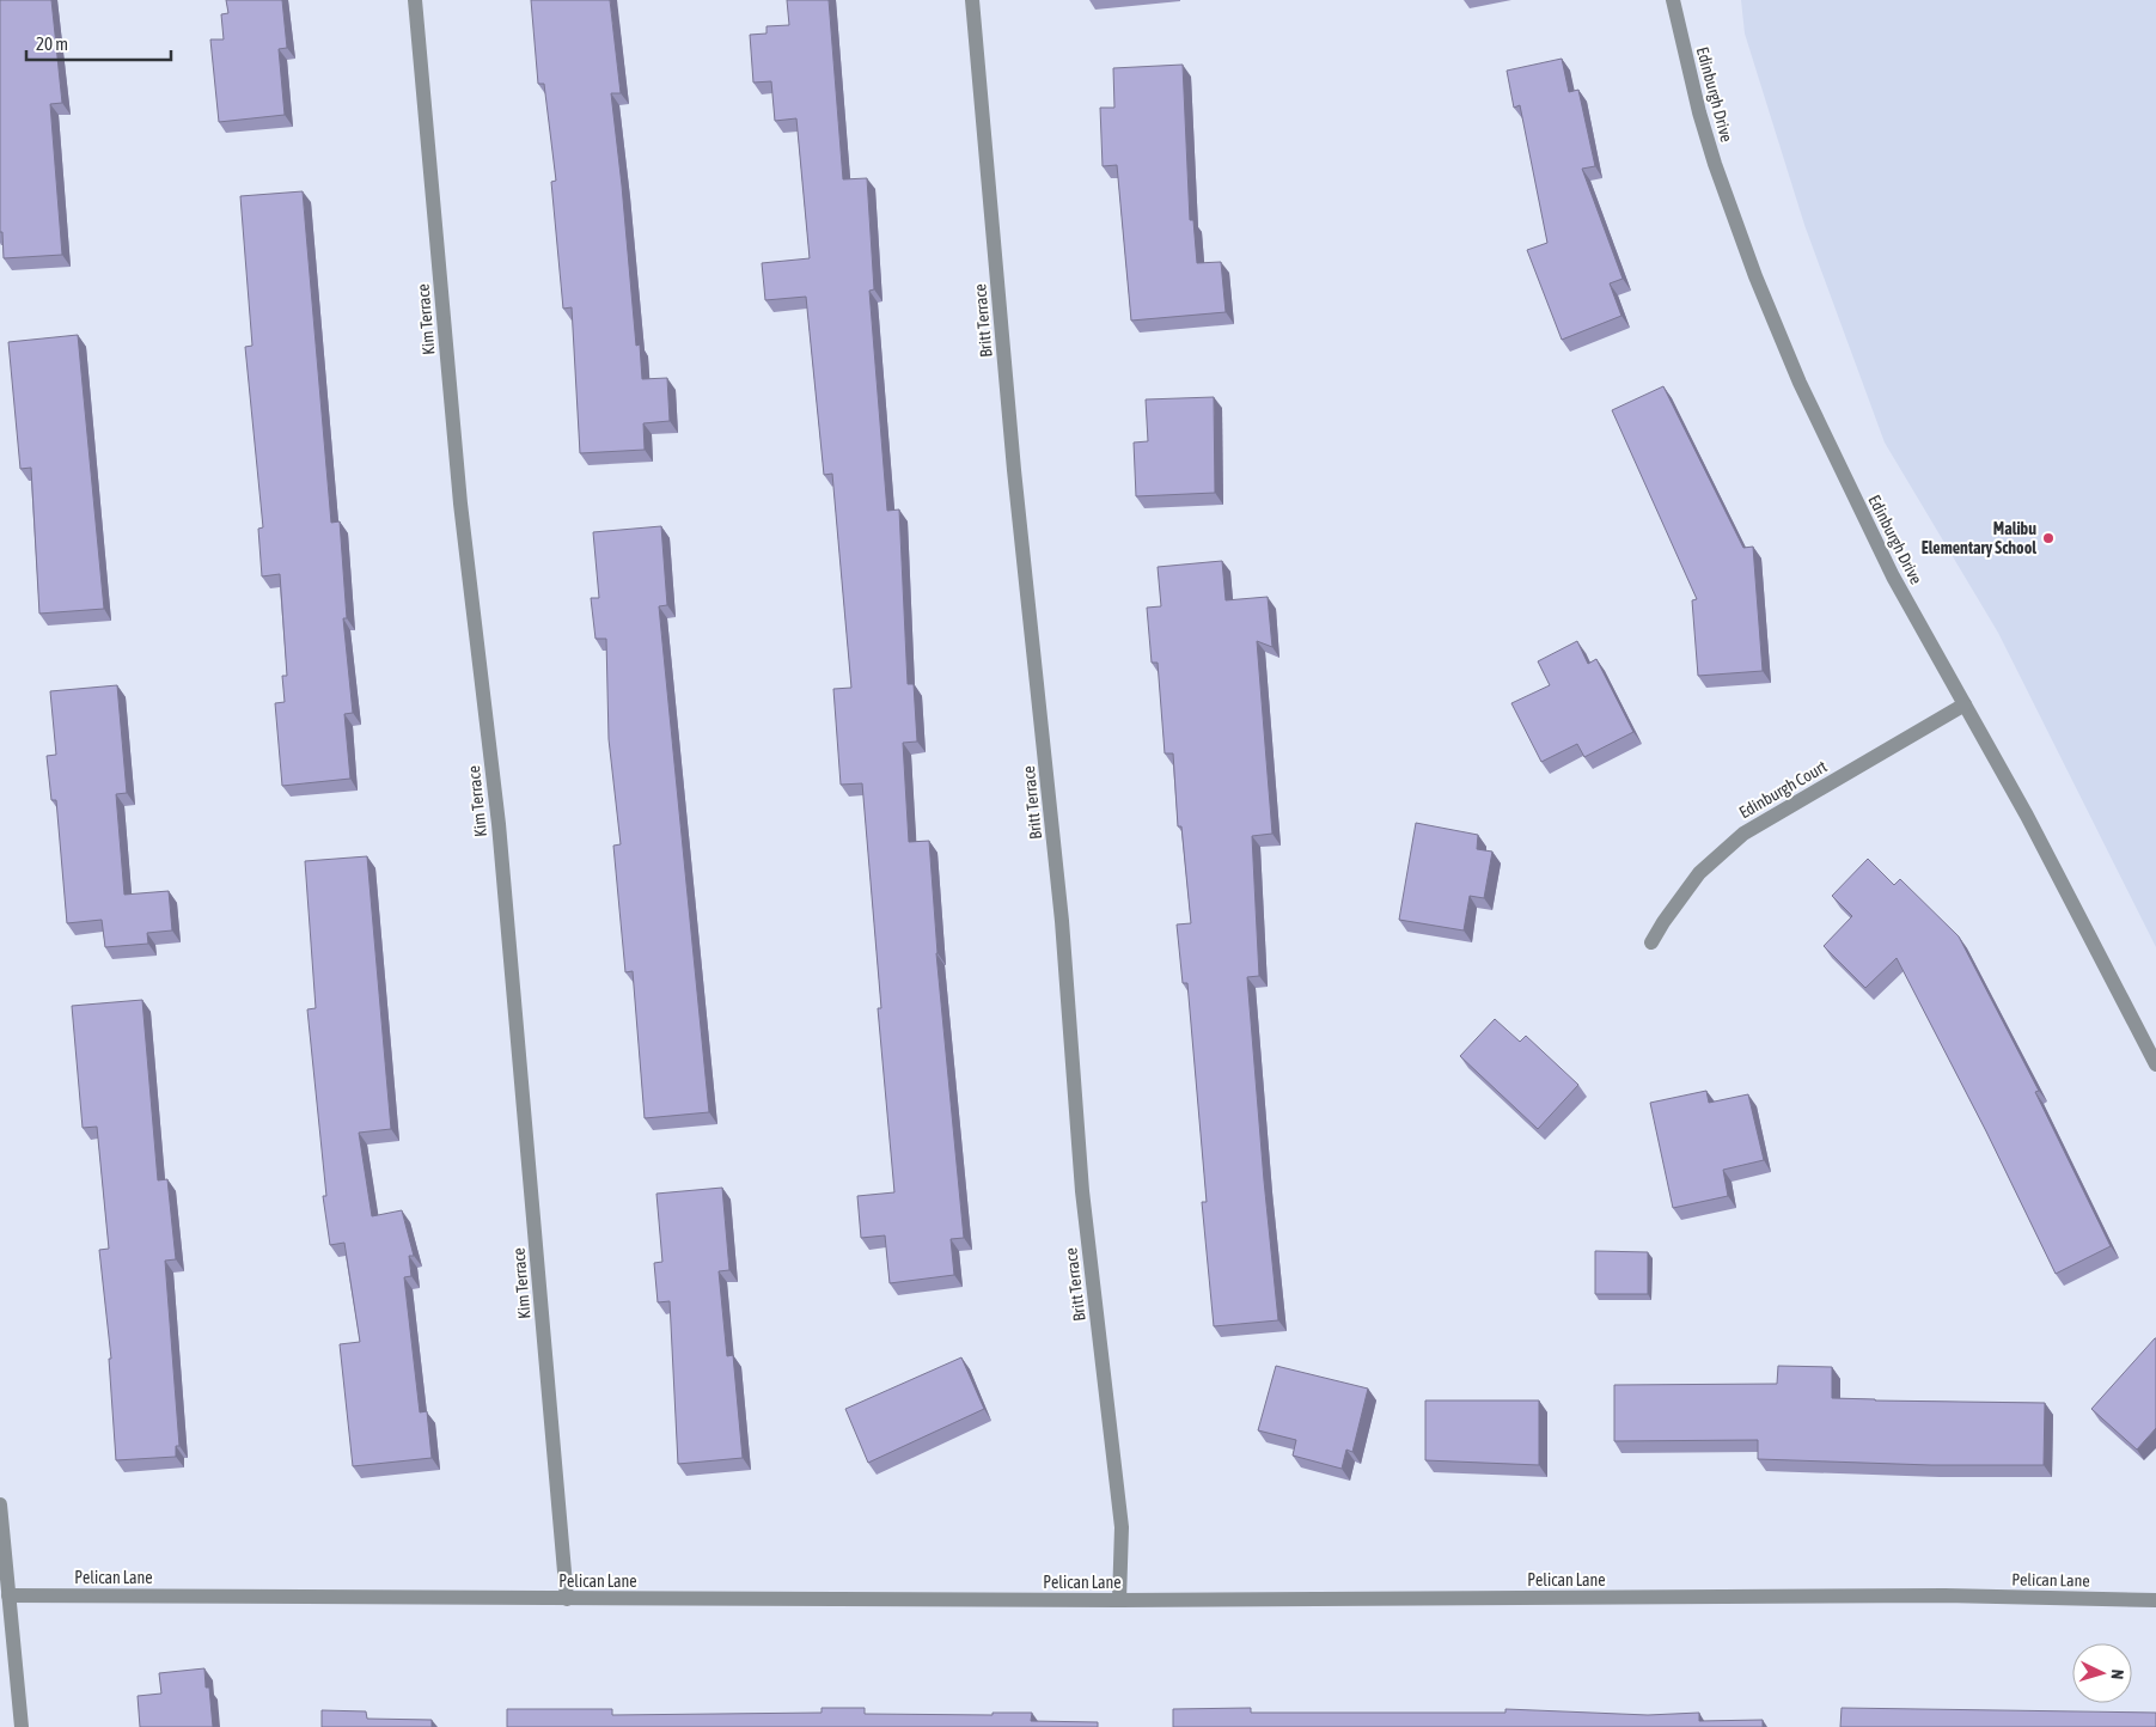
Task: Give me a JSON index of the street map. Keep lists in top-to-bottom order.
{
  "streets": {
    "street": [
      "Edinburgh Drive",
      "Kim Terrace",
      "Britt Terrace",
      "Edinburgh Court",
      "Pelican Lane"
    ]
  },
  "crossings": [
    ["Edinburgh Drive", "Edinburgh Court"],
    ["Kim Terrace", "Pelican Lane"],
    ["Britt Terrace", "Pelican Lane"]
  ],
  "places": ["Malibu Elementary School"],
  "scale_bar": "20 m",
  "north": "right"
}
